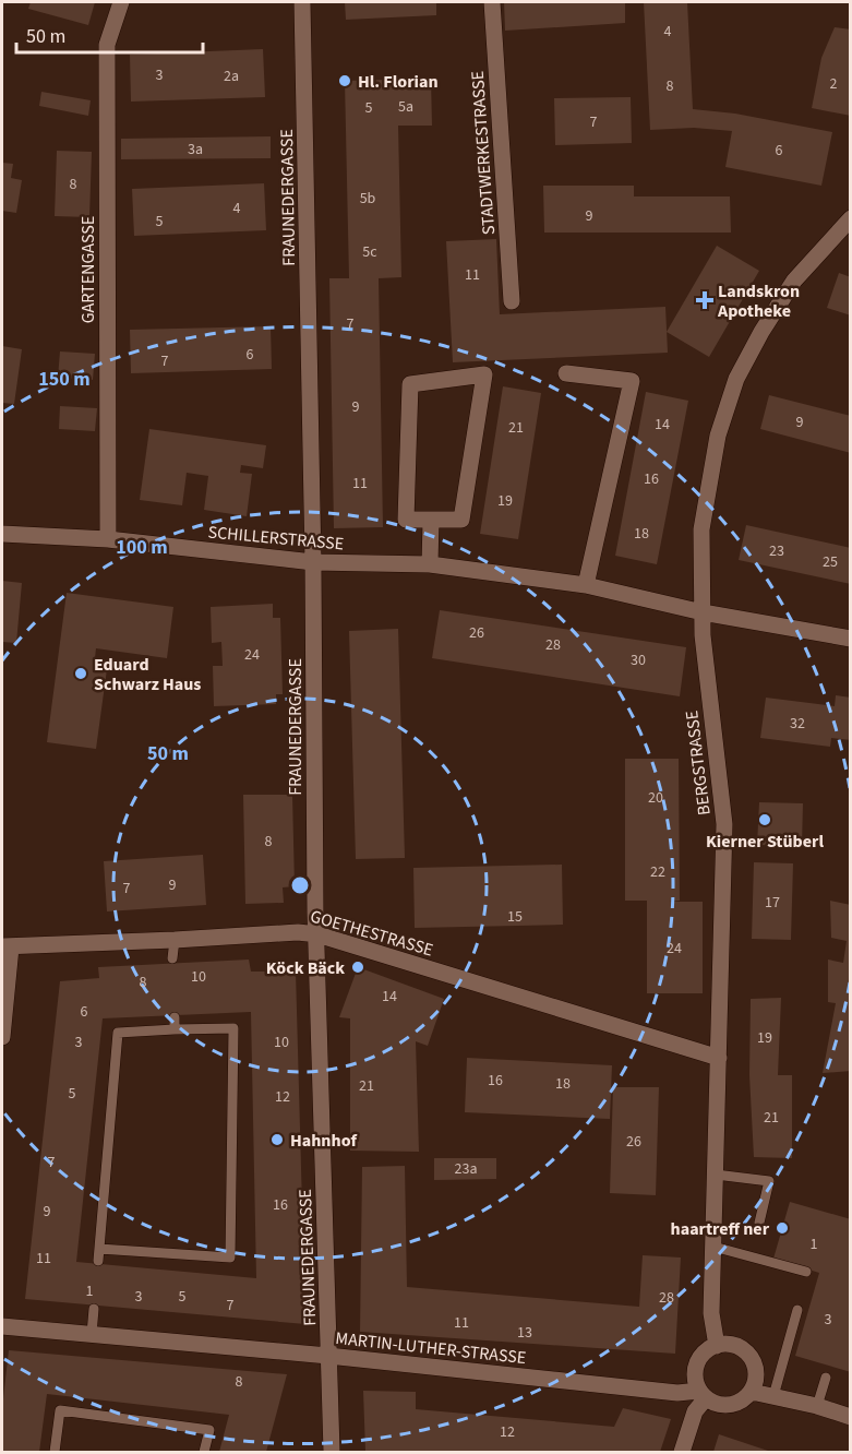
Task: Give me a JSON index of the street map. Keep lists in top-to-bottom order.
{
  "streets": {
    "street": [
      "STADTWERKESTRASSE",
      "FRAUNEDERGASSE",
      "GARTENGASSE",
      "SCHILLERSTRASSE",
      "BERGSTRASSE",
      "GOETHESTRASSE",
      "MARTIN-LUTHER-STRASSE"
    ]
  },
  "crossings": [
    ["FRAUNEDERGASSE", "SCHILLERSTRASSE"],
    ["FRAUNEDERGASSE", "GOETHESTRASSE"],
    ["FRAUNEDERGASSE", "MARTIN-LUTHER-STRASSE"],
    ["GARTENGASSE", "SCHILLERSTRASSE"],
    ["SCHILLERSTRASSE", "BERGSTRASSE"],
    ["BERGSTRASSE", "GOETHESTRASSE"],
    ["BERGSTRASSE", "MARTIN-LUTHER-STRASSE"]
  ],
  "places": {
    "other": [
      "Hl. Florian",
      "Eduard Schwarz Haus",
      "Kierner Stüberl",
      "Köck Bäck",
      "Hahnhof",
      "haartreff ner"
    ],
    "health": ["Landskron Apotheke"]
  },
  "house_numbers": [
    "4",
    "3",
    "2a",
    "2",
    "8",
    "5a",
    "5",
    "7",
    "3a",
    "6",
    "8",
    "5b",
    "4",
    "9",
    "5",
    "5c",
    "11",
    "7",
    "6",
    "7",
    "9",
    "9",
    "14",
    "21",
    "16",
    "11",
    "19",
    "18",
    "23",
    "25",
    "26",
    "28",
    "24",
    "30",
    "32",
    "20",
    "8",
    "22",
    "9",
    "7",
    "17",
    "15",
    "24",
    "10",
    "8",
    "14",
    "6",
    "19",
    "3",
    "10",
    "16",
    "18",
    "21",
    "5",
    "12",
    "21",
    "26",
    "7",
    "23a",
    "16",
    "9",
    "1",
    "11",
    "1",
    "3",
    "5",
    "28",
    "7",
    "3",
    "11",
    "13",
    "8",
    "12"
  ],
  "scale_bar": "50 m",
  "rings": ["150 m", "100 m", "50 m"]
}
